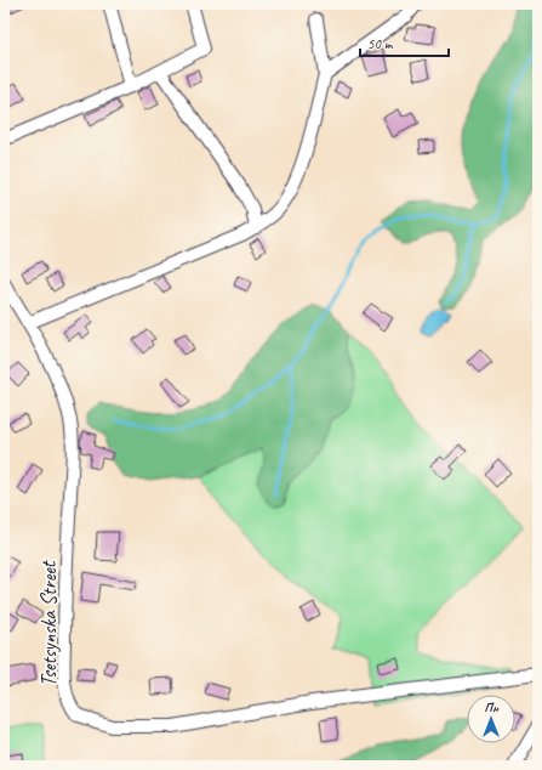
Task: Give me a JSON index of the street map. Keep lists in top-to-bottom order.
{
  "streets": {
    "street": ["Tsetsynska Street"]
  },
  "scale_bar": "50 m",
  "north": "top"
}
